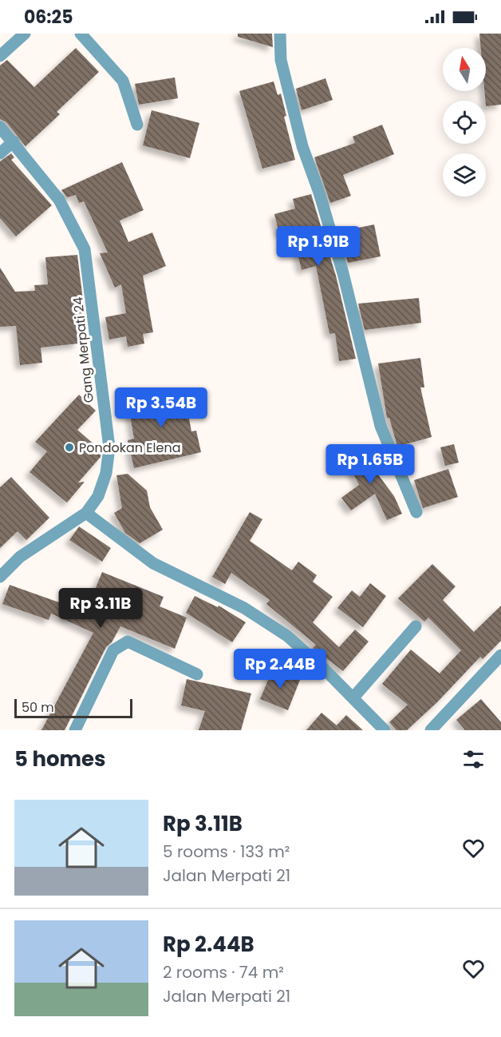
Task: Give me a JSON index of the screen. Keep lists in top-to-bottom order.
{
  "streets": {
    "street": ["Gang Merpati 24"]
  },
  "places": ["Pondokan Elena"],
  "scale_bar": "50 m",
  "north": "top",
  "page": {
    "status": "06:25",
    "price": [
      "Rp 1.91B",
      "Rp 3.54B",
      "Rp 1.65B",
      "Rp 3.11B",
      "Rp 2.44B"
    ],
    "scale": "50 m",
    "heading": "5 homes",
    "list": [
      {
        "name": "Rp 3.11B",
        "note": "5 rooms · 133 m² · Jalan Merpati 21"
      },
      {
        "name": "Rp 2.44B",
        "note": "2 rooms · 74 m² · Jalan Merpati 21"
      }
    ]
  }
}
